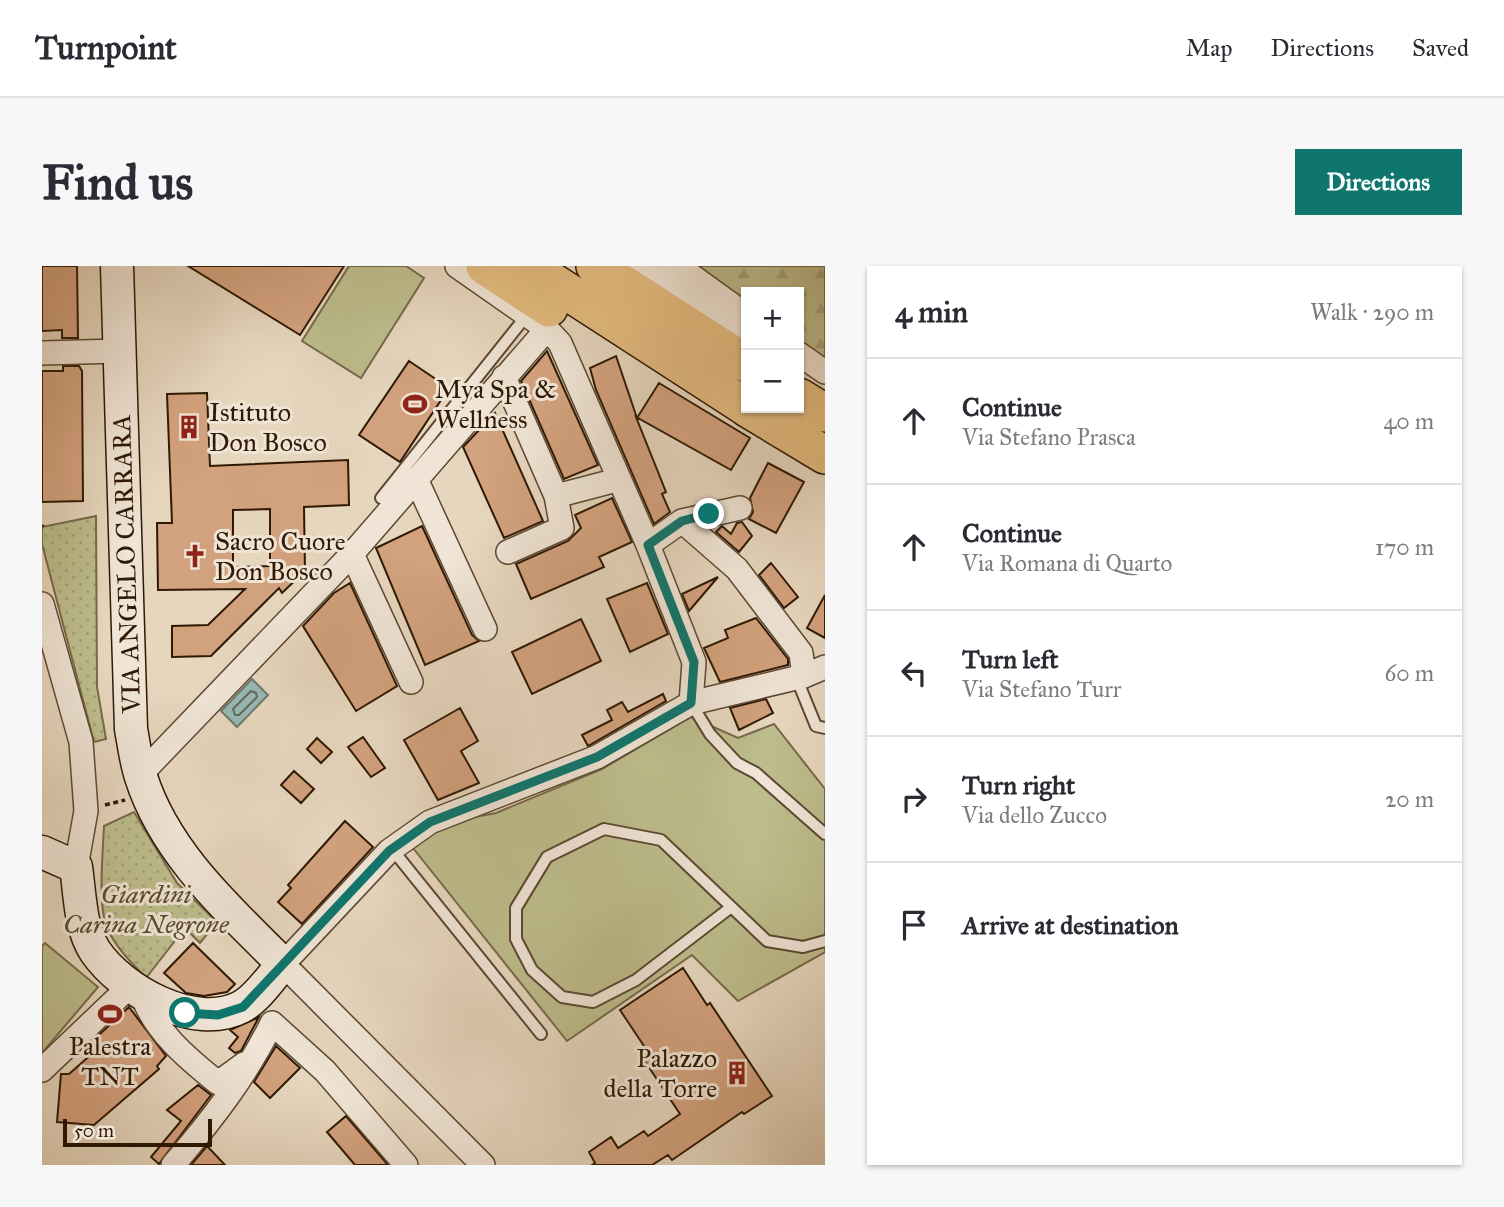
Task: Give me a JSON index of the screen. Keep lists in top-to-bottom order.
{
  "streets": {
    "street": ["VIA ANGELO CARRARA"]
  },
  "parks": ["Giardini Carina Negrone"],
  "places": {
    "sports": ["Mya Spa & Wellness", "Palestra TNT"],
    "building": ["Istituto Don Bosco", "Palazzo della Torre"],
    "church": ["Sacro Cuore Don Bosco"]
  },
  "scale_bar": "50 m",
  "page": {
    "header": "Turnpoint",
    "nav": ["Map", "Directions", "Saved"],
    "buttons": "Directions",
    "title": "Find us",
    "heading": ["4 min", "Walk · 290 m"],
    "map_buttons": ["+", "−"],
    "list": [
      ["Continue", "Via Stefano Prasca", "40 m"],
      ["Continue", "Via Romana di Quarto", "170 m"],
      ["Turn left", "Via Stefano Turr", "60 m"],
      ["Turn right", "Via dello Zucco", "20 m"],
      "Arrive at destination"
    ],
    "scale": "50 m"
  }
}
